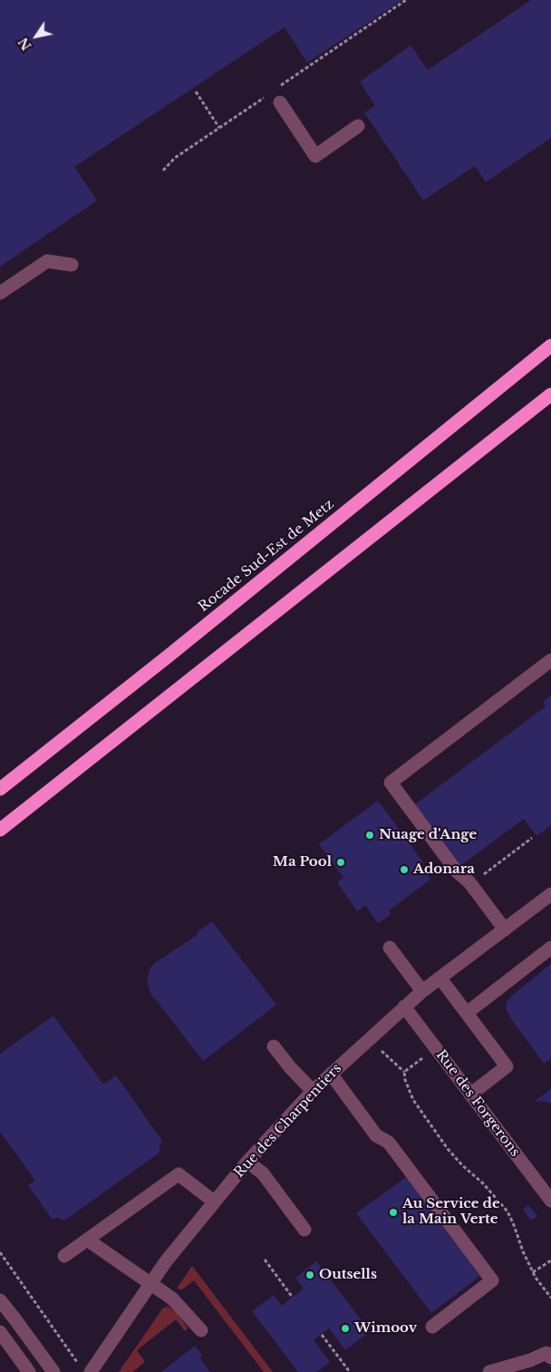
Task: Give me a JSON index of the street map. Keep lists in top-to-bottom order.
{
  "streets": {
    "highway": ["Rocade Sud-Est de Metz"],
    "street": ["Rue des Forgerons", "Rue des Charpentiers"]
  },
  "crossings": [
    ["Rue des Forgerons", "Rue des Charpentiers"]
  ],
  "places": [
    "Nuage d'Ange",
    "Ma Pool",
    "Adonara",
    "Au Service de la Main Verte",
    "Outsells",
    "Wimoov"
  ],
  "north": "bottom left"
}
